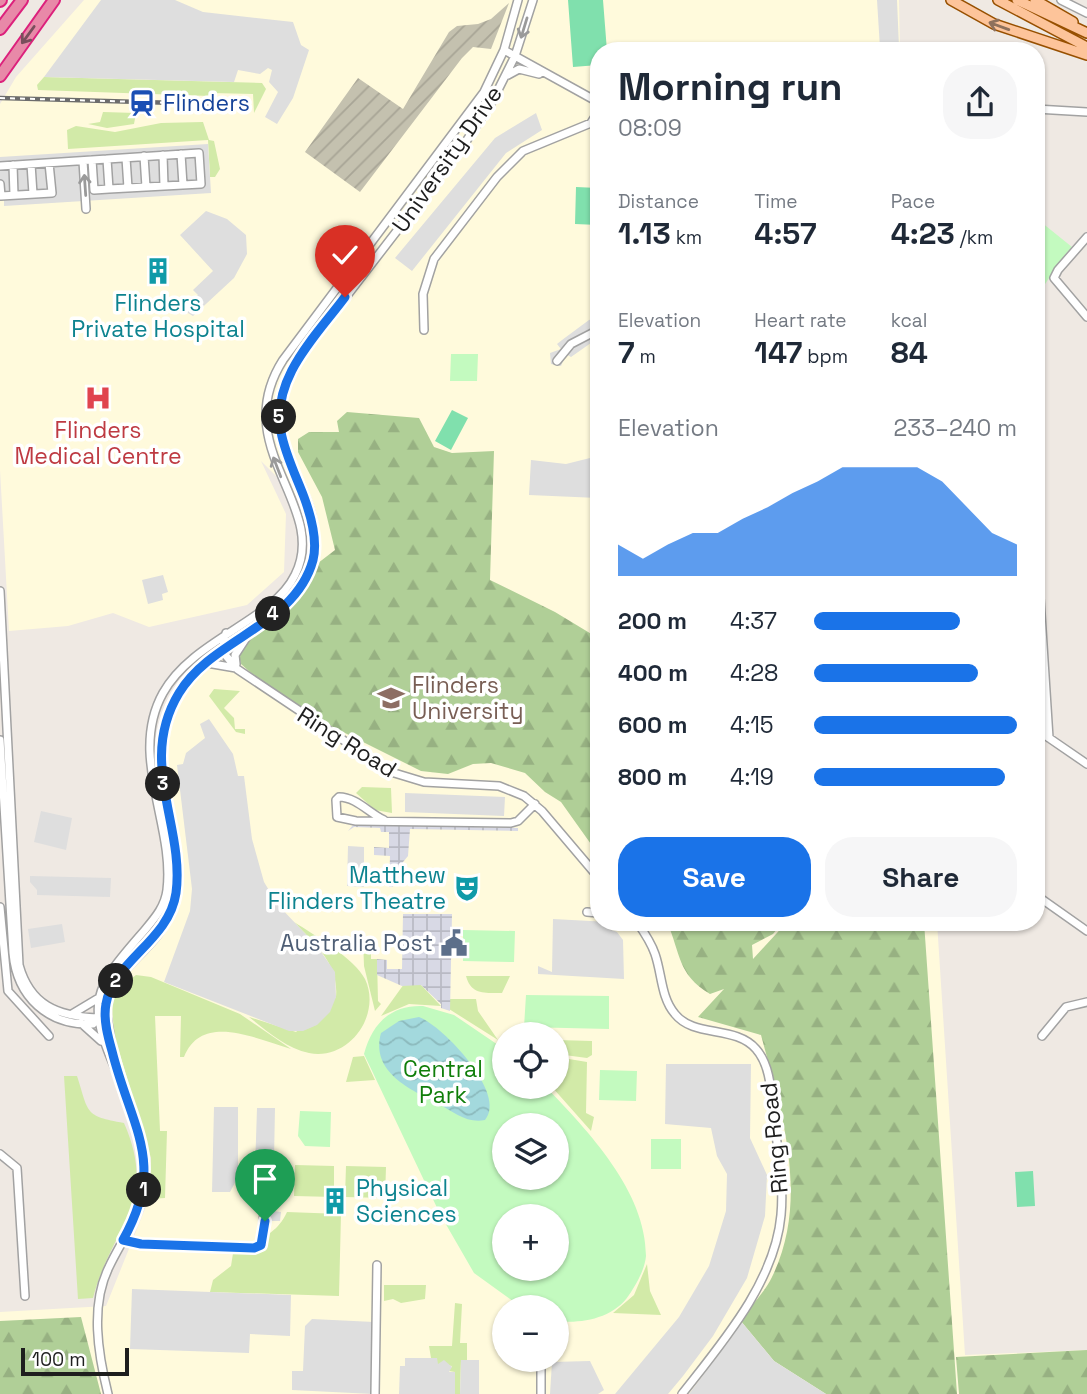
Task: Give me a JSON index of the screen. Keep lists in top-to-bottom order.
{
  "streets": {
    "street": ["University Drive", "Ring Road"]
  },
  "crossings": [
    ["University Drive", "Ring Road"]
  ],
  "parks": ["Central Park"],
  "places": {
    "station": ["Flinders"],
    "building": ["Flinders Private Hospital", "Physical Sciences"],
    "hospital": ["Flinders Medical Centre"],
    "school or university": ["Flinders University"],
    "theatre": ["Matthew Flinders Theatre"],
    "public building": ["Australia Post"]
  },
  "scale_bar": "100 m",
  "page": {
    "heading": ["Morning run", "08:09"],
    "stats": [
      ["Distance", "1.13 km"],
      ["Time", "4:57"],
      ["Pace", "4:23 /km"],
      ["Elevation", "7 m"],
      ["Heart rate", "147 bpm"],
      ["kcal", "84"]
    ],
    "pins": [
      "5",
      "4",
      "3",
      "2",
      "1"
    ],
    "chart": ["Elevation", "233–240 m"],
    "list": [
      {
        "name": "200 m",
        "note": "4:37"
      },
      {
        "name": "400 m",
        "note": "4:28"
      },
      {
        "name": "600 m",
        "note": "4:15"
      },
      {
        "name": "800 m",
        "note": "4:19"
      }
    ],
    "buttons": ["Save", "Share"],
    "map_buttons": ["+", "−"],
    "scale": "100 m"
  }
}
